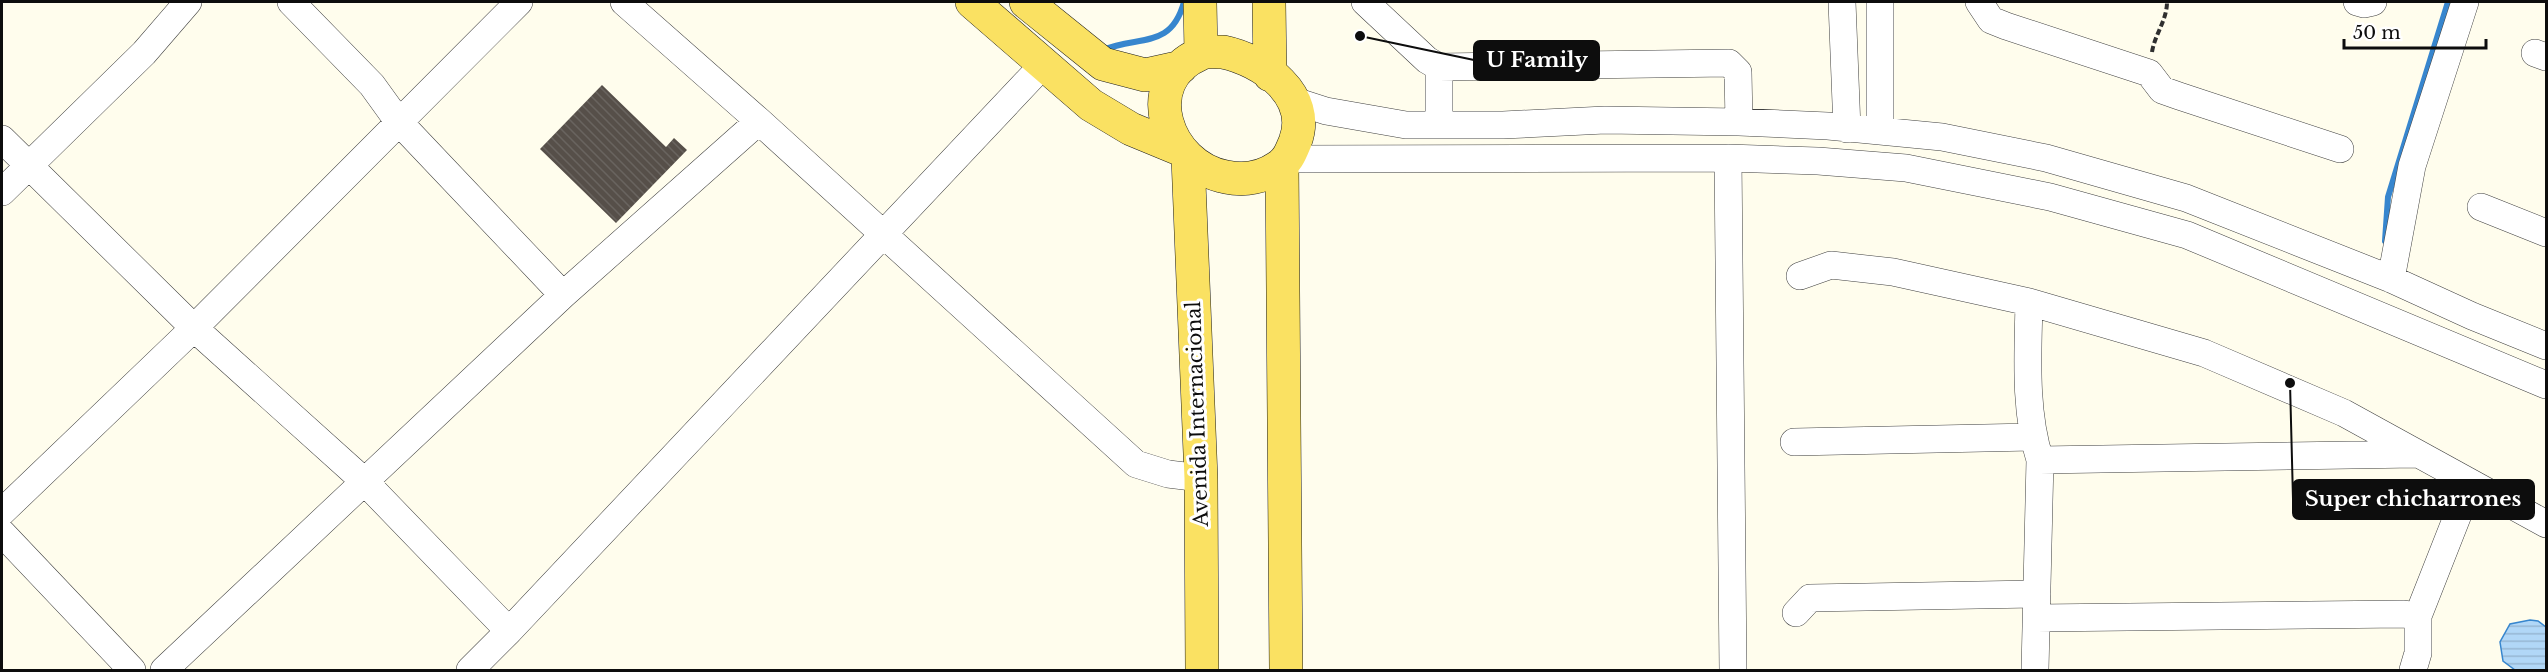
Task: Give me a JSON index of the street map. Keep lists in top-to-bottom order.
{
  "streets": {
    "main road": ["Avenida Internacional"]
  },
  "places": ["U Family", "Super chicharrones"],
  "scale_bar": "50 m"
}
